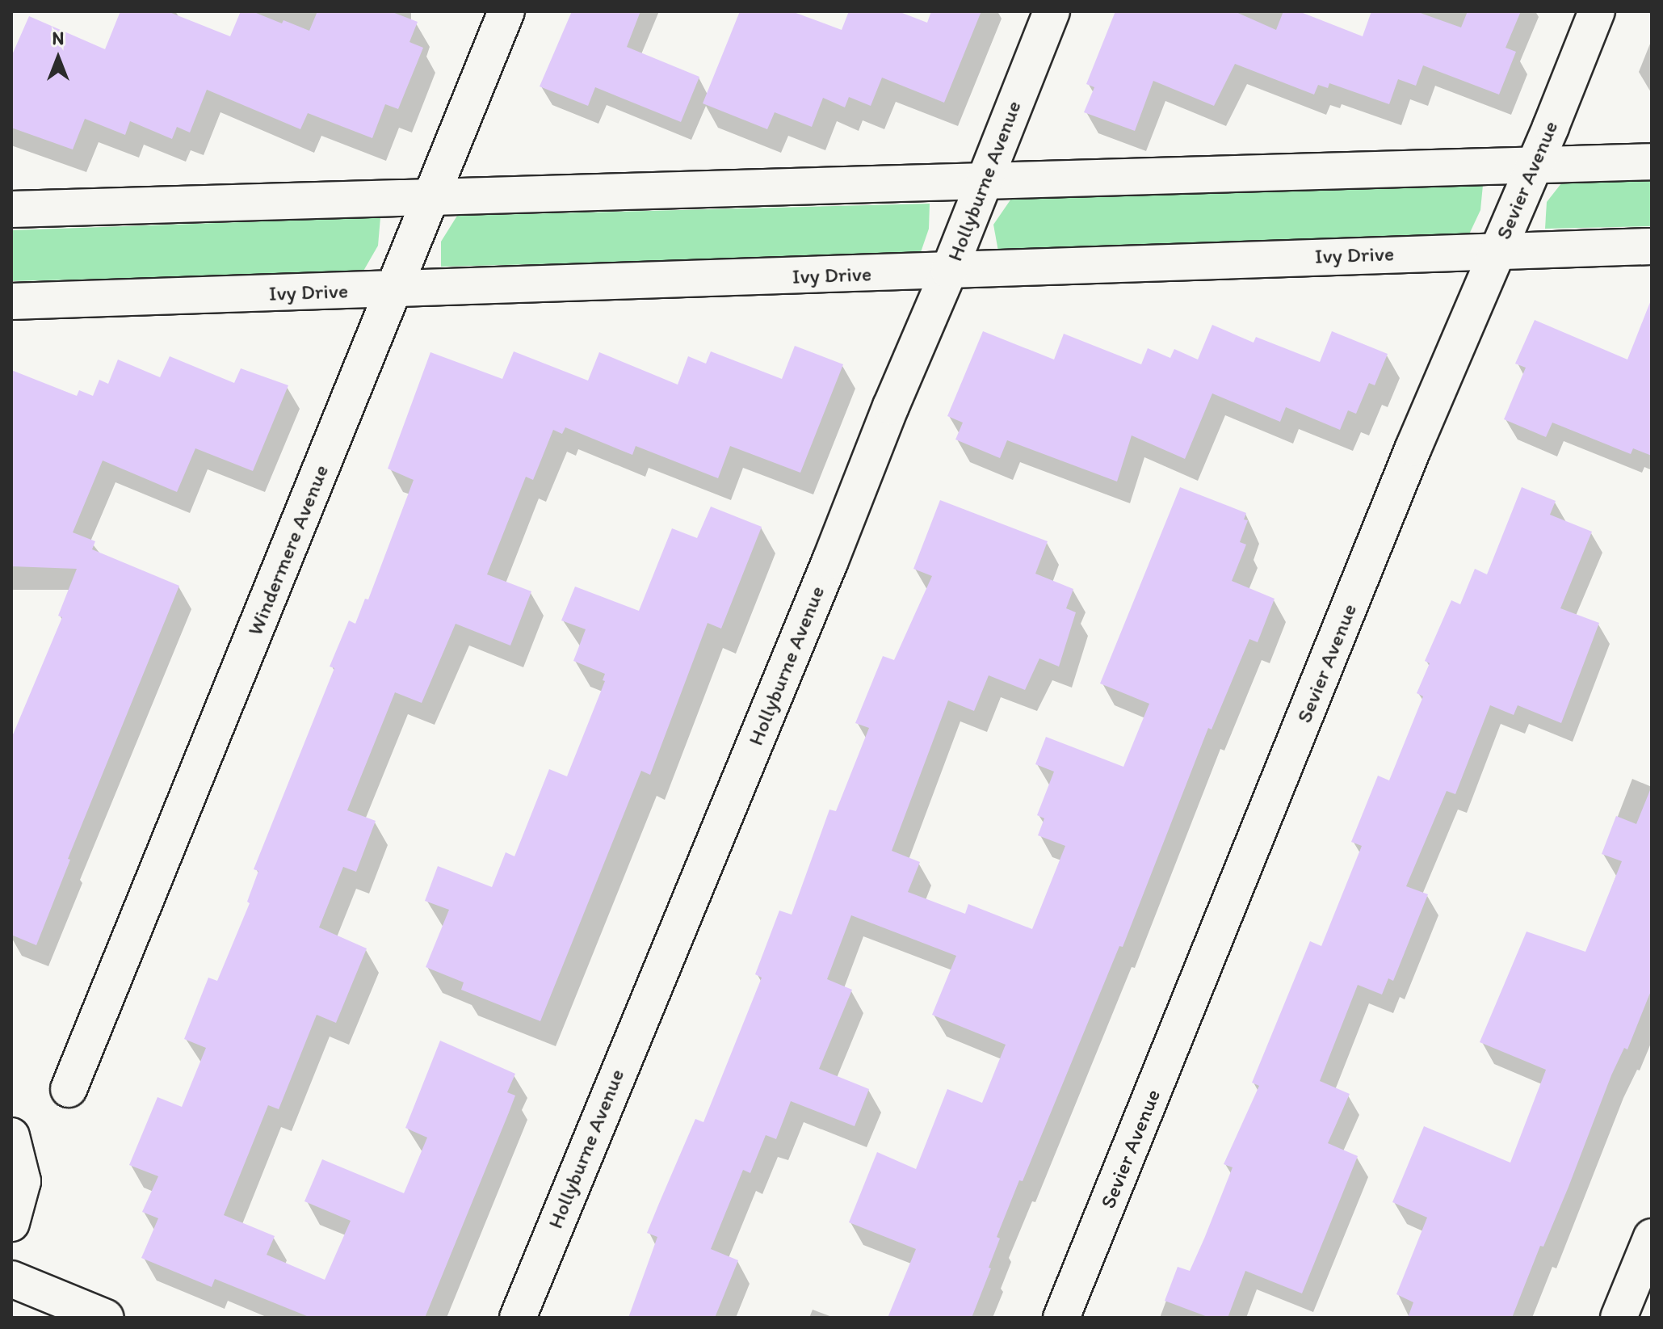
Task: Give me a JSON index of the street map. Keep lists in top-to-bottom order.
{
  "streets": {
    "street": [
      "Sevier Avenue",
      "Hollyburne Avenue",
      "Ivy Drive",
      "Windermere Avenue"
    ]
  },
  "crossings": [
    ["Sevier Avenue", "Ivy Drive"],
    ["Hollyburne Avenue", "Ivy Drive"],
    ["Ivy Drive", "Windermere Avenue"]
  ],
  "north": "top"
}
